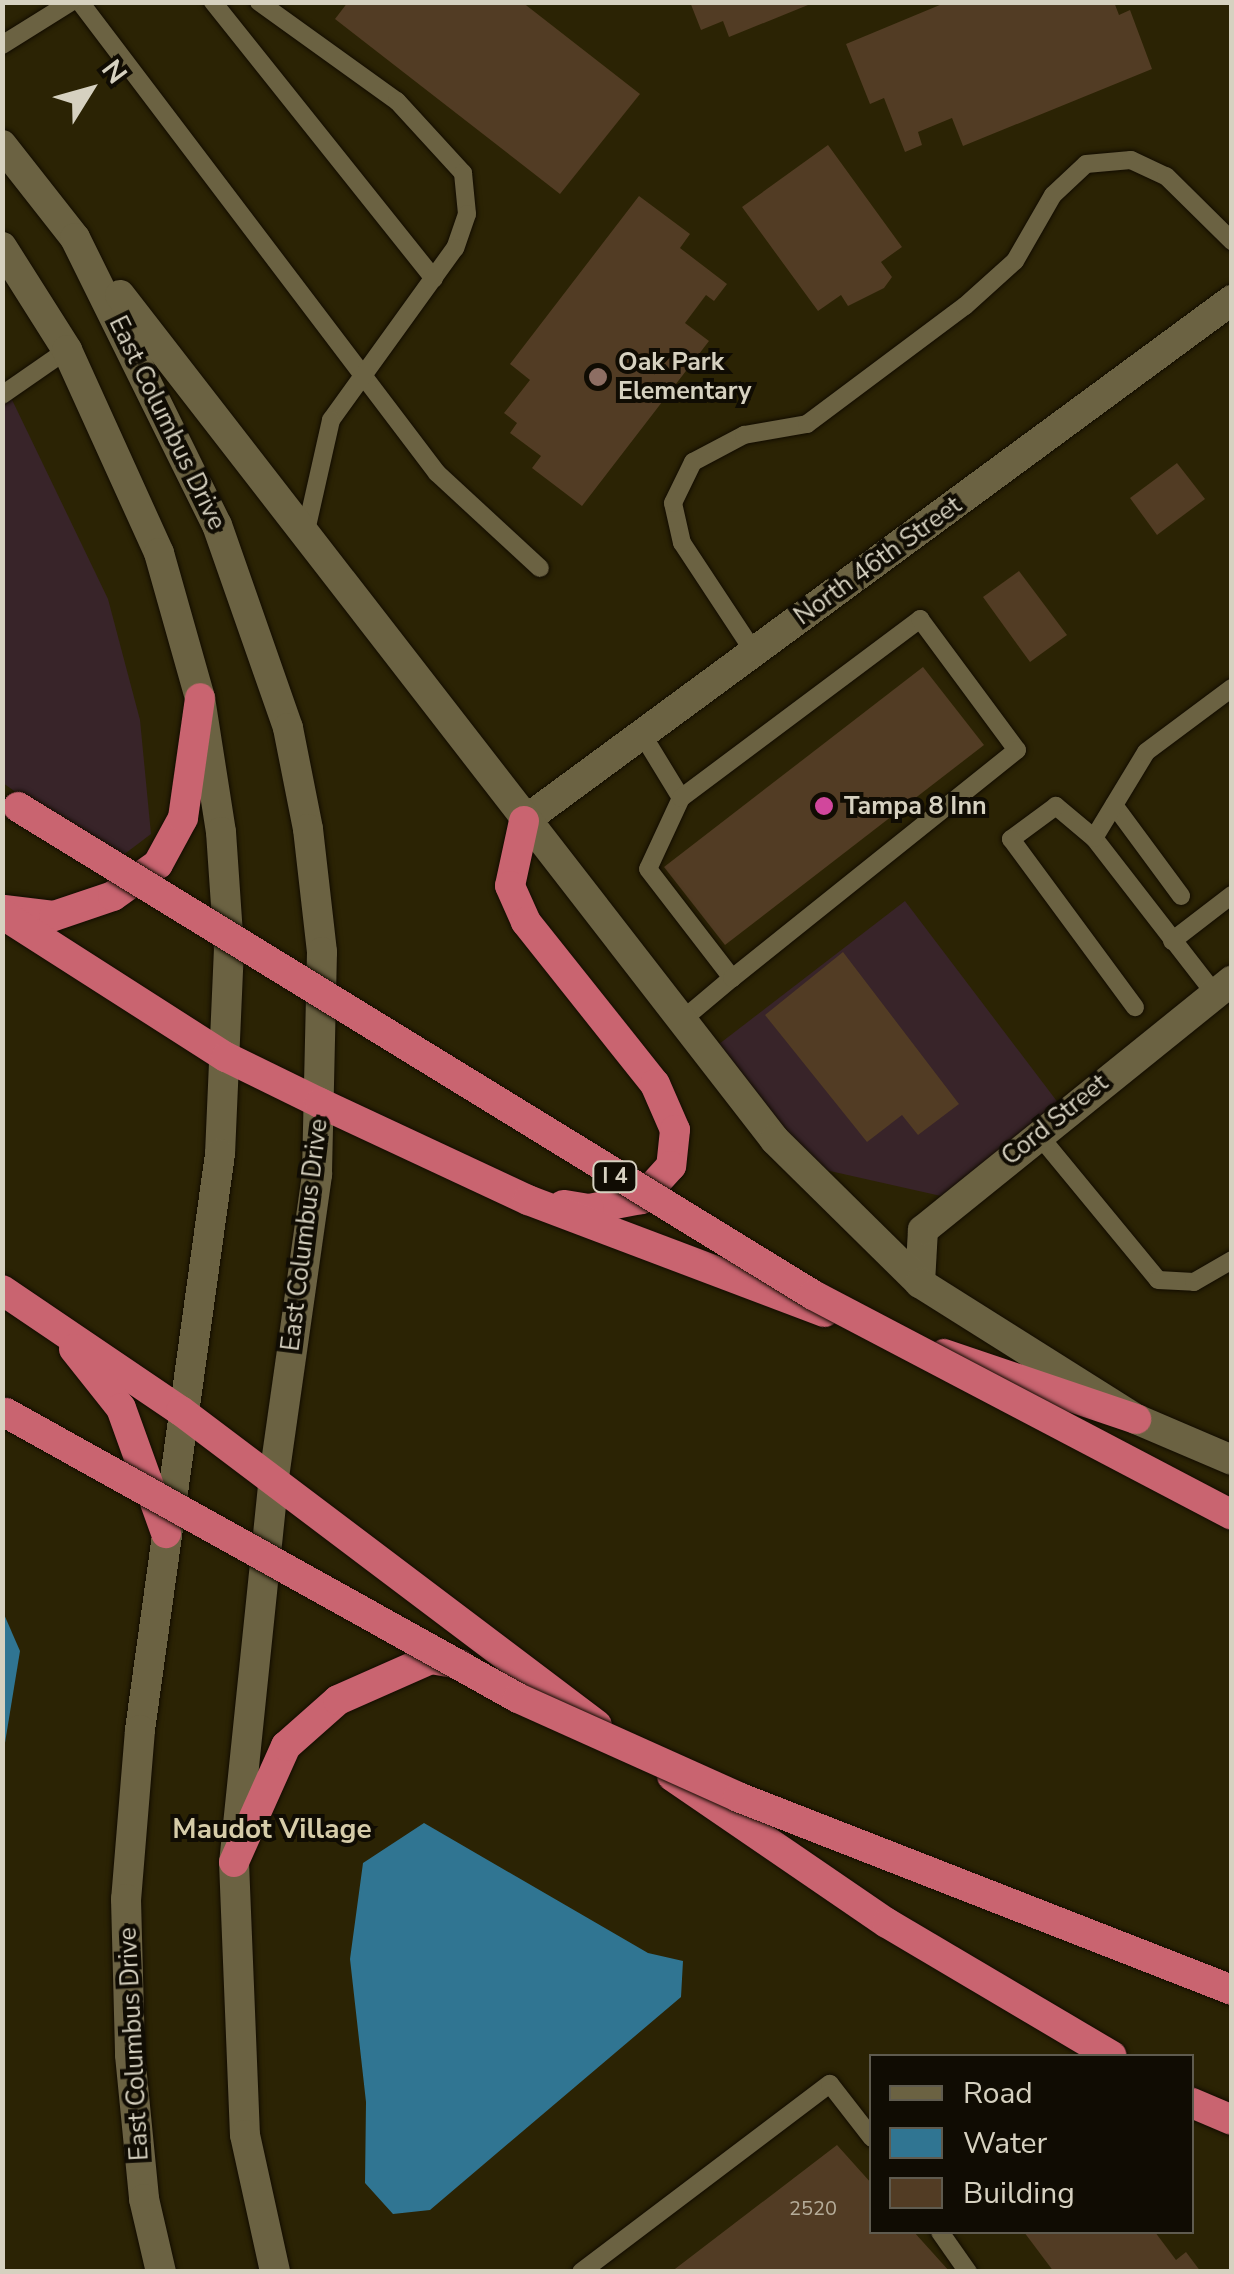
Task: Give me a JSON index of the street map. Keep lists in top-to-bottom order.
{
  "streets": {
    "highway": ["I 4"],
    "main road": ["East Columbus Drive", "North 46th Street", "Cord Street"]
  },
  "districts": ["Maudot Village"],
  "places": ["Oak Park Elementary", "Tampa 8 Inn"],
  "house_numbers": ["2520"],
  "legend": ["Road", "Water", "Building"],
  "north": "top right"
}
